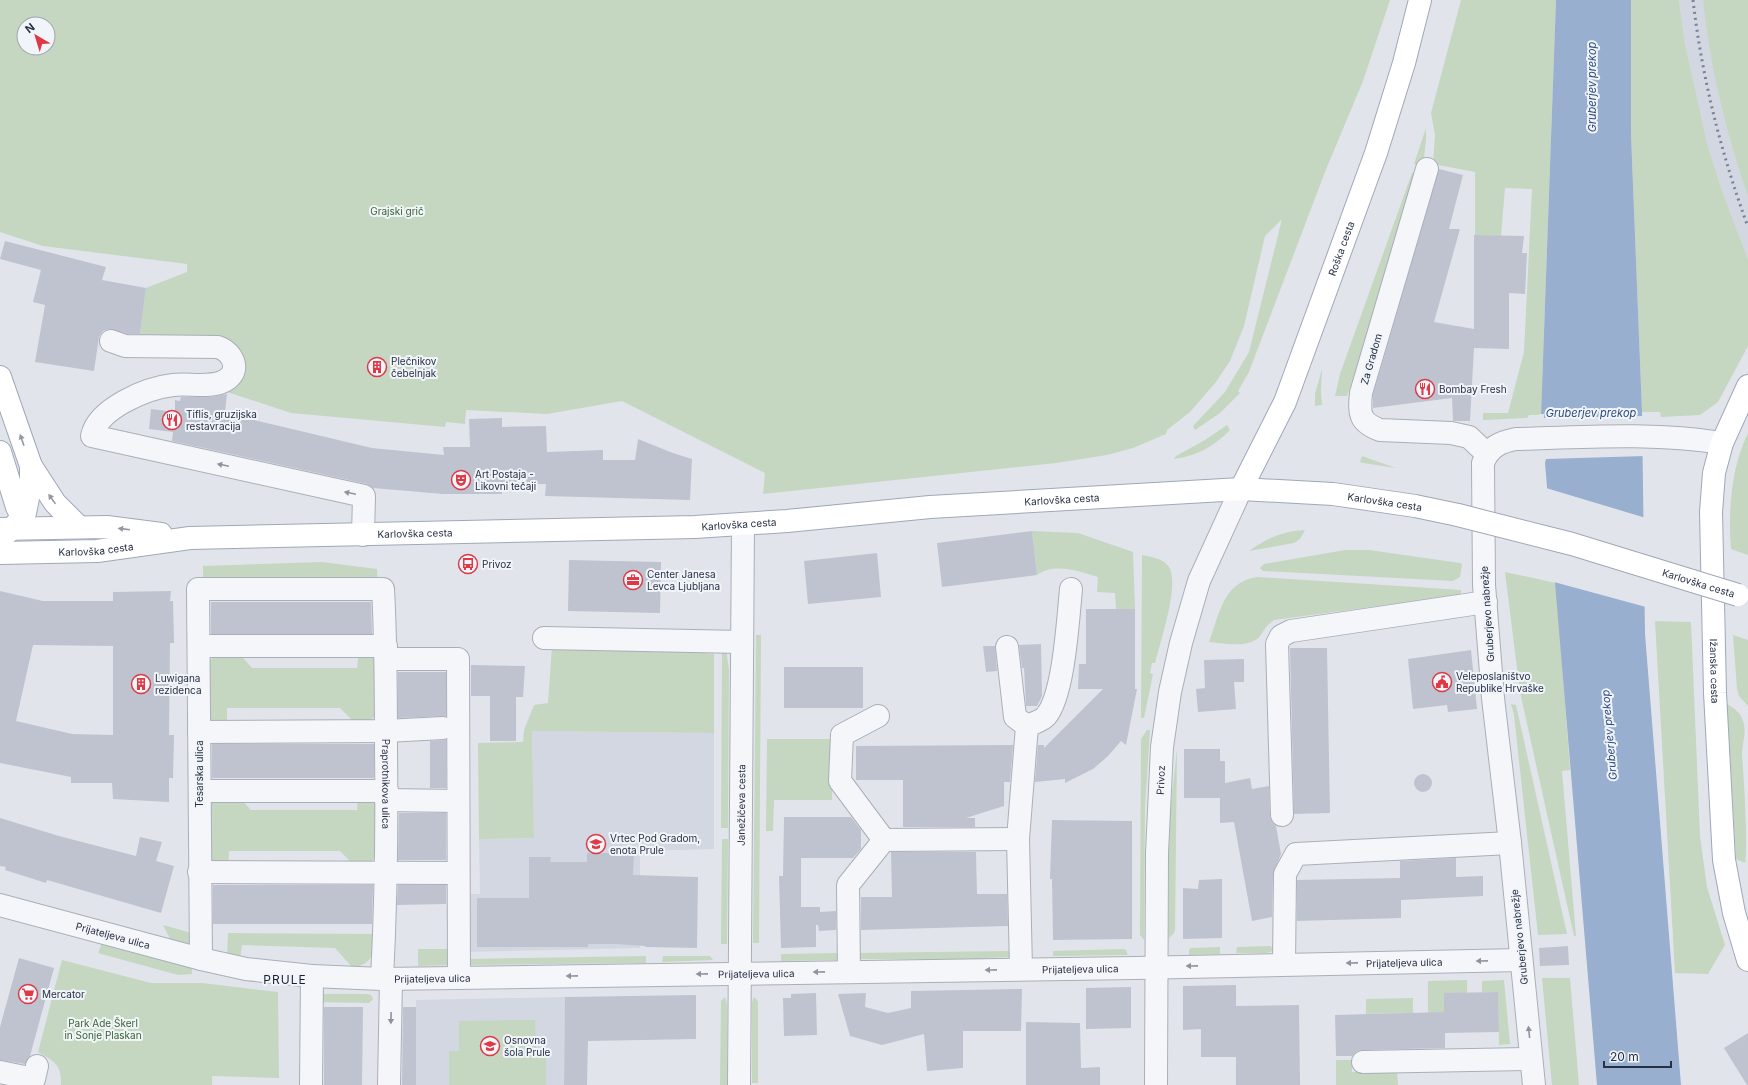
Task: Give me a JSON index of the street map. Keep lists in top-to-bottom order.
{
  "streets": {
    "main road": ["Roška cesta", "Karlovška cesta", "Ižanska cesta"],
    "street": [
      "Za Gradom",
      "Gruberjevo nabrežje",
      "Tesarska ulica",
      "Privoz",
      "Praprotnikova ulica",
      "Janežičeva cesta",
      "Prijateljeva ulica"
    ]
  },
  "crossings": [
    ["Roška cesta", "Karlovška cesta"],
    ["Roška cesta", "Privoz"],
    ["Za Gradom", "Gruberjevo nabrežje"],
    ["Karlovška cesta", "Privoz"],
    ["Karlovška cesta", "Janežičeva cesta"],
    ["Gruberjevo nabrežje", "Prijateljeva ulica"],
    ["Tesarska ulica", "Praprotnikova ulica"],
    ["Tesarska ulica", "Prijateljeva ulica"],
    ["Privoz", "Prijateljeva ulica"],
    ["Praprotnikova ulica", "Prijateljeva ulica"],
    ["Janežičeva cesta", "Prijateljeva ulica"]
  ],
  "districts": ["PRULE"],
  "water": ["Gruberjev prekop"],
  "parks": ["Grajski grič", "Park Ade Škerl in Sonje Plaskan"],
  "places": {
    "building": ["Plečnikov čebelnjak", "Luwigana rezidenca"],
    "restaurant": ["Bombay Fresh", "Tiflis, gruzijska restavracija"],
    "theatre": ["Art Postaja - Likovni tečaji"],
    "bus stop": ["Privoz"],
    "office": ["Center Janesa Levca Ljubljana"],
    "public building": ["Veleposlaništvo Republike Hrvaške"],
    "school or university": ["Vrtec Pod Gradom, enota Prule", "Osnovna šola Prule"],
    "supermarket": ["Mercator"]
  },
  "scale_bar": "20 m",
  "north": "top left"
}
